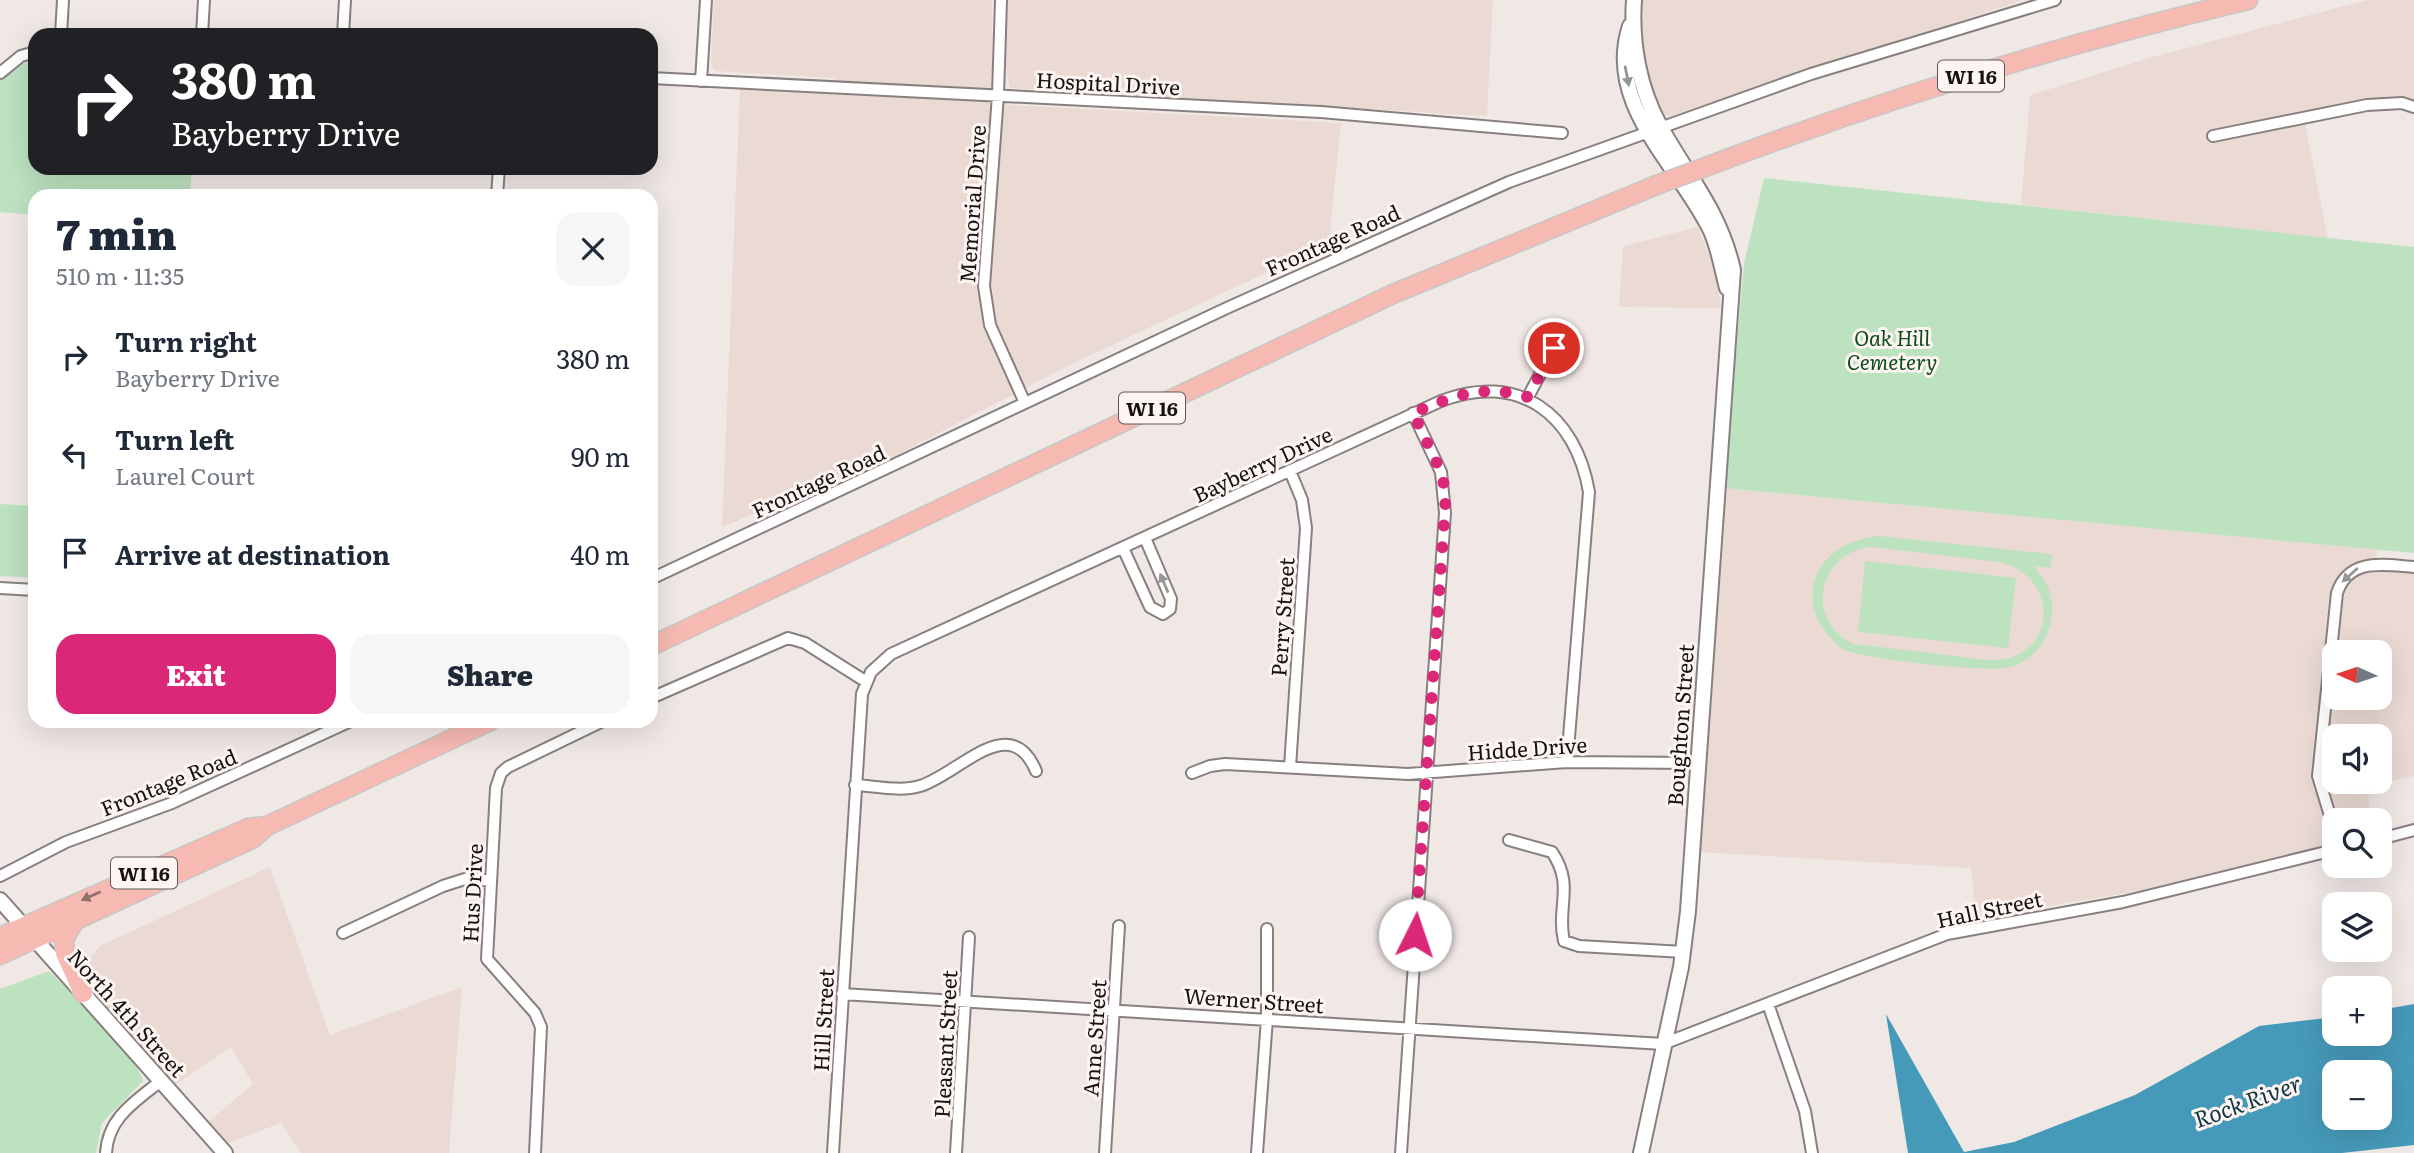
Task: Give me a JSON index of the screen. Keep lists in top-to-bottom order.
{
  "streets": {
    "highway": ["WI 16"],
    "street": [
      "Hospital Drive",
      "Memorial Drive",
      "Frontage Road",
      "Bayberry Drive",
      "Perry Street",
      "Boughton Street",
      "Hidde Drive",
      "Hus Drive",
      "Hall Street",
      "Werner Street",
      "North 4th Street",
      "Hill Street",
      "Anne Street",
      "Pleasant Street"
    ]
  },
  "crossings": [
    ["WI 16", "North 4th Street"],
    ["Hospital Drive", "Memorial Drive"],
    ["Memorial Drive", "Frontage Road"],
    ["Frontage Road", "Boughton Street"],
    ["Bayberry Drive", "Perry Street"],
    ["Perry Street", "Hidde Drive"],
    ["Boughton Street", "Hidde Drive"],
    ["Boughton Street", "Hall Street"],
    ["Boughton Street", "Werner Street"],
    ["Hall Street", "Werner Street"],
    ["Werner Street", "Hill Street"],
    ["Werner Street", "Anne Street"],
    ["Werner Street", "Pleasant Street"]
  ],
  "water": ["Rock River"],
  "parks": ["Oak Hill Cemetery"],
  "north": "left",
  "page": {
    "turn": ["380 m", "Bayberry Drive"],
    "heading": ["7 min", "510 m · 11:35"],
    "list": [
      {
        "name": "Turn right",
        "note": "Bayberry Drive",
        "value": "380 m"
      },
      {
        "name": "Turn left",
        "note": "Laurel Court",
        "value": "90 m"
      },
      {
        "name": "Arrive at destination",
        "value": "40 m"
      }
    ],
    "buttons": ["Exit", "Share"],
    "map_buttons": ["+", "−"]
  }
}
